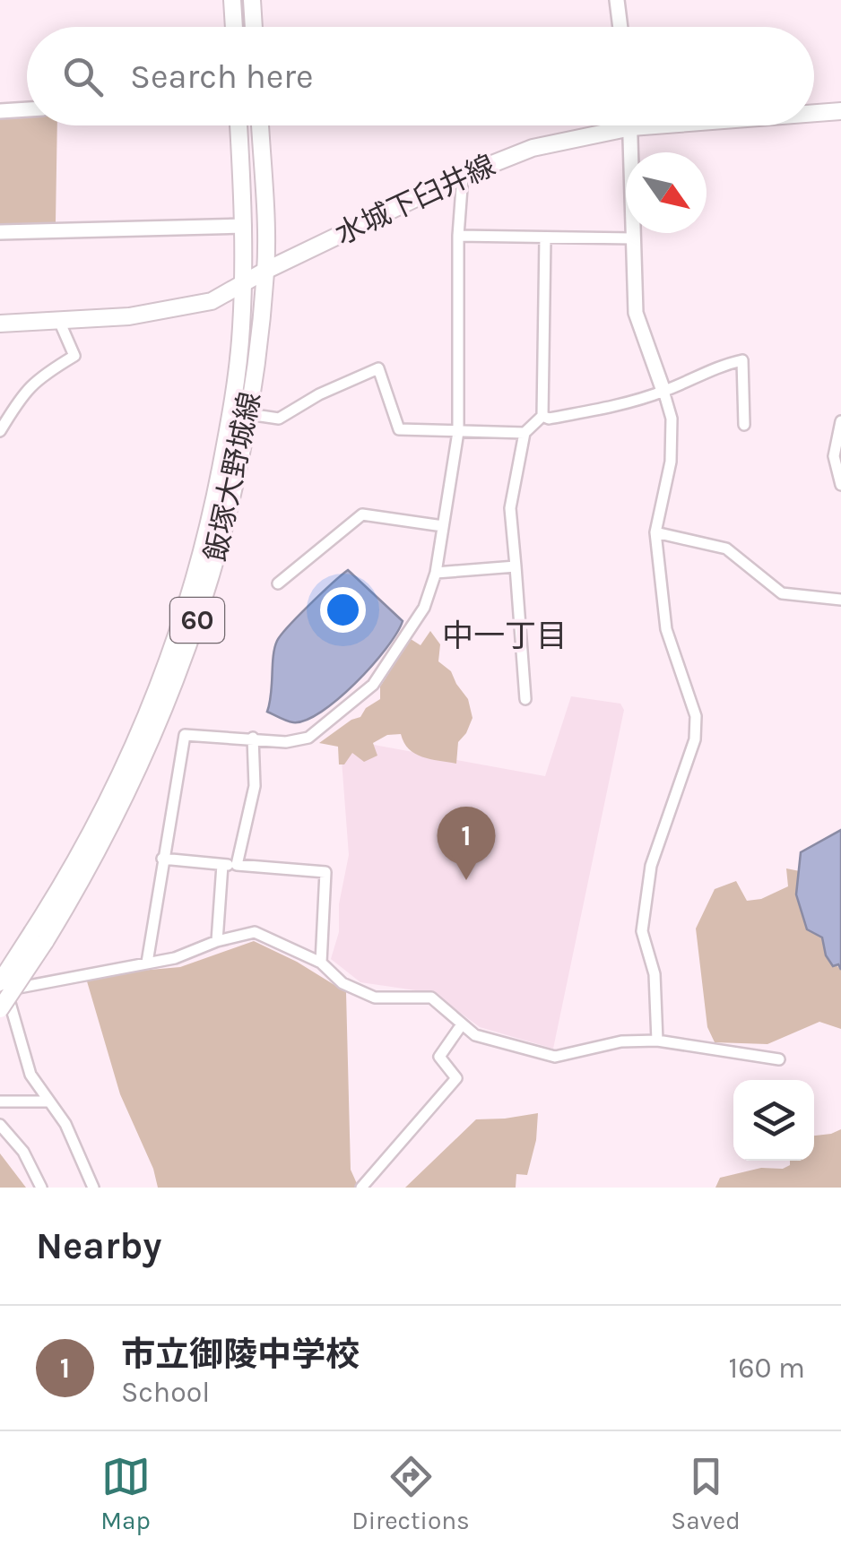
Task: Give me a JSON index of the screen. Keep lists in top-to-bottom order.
{
  "streets": {
    "main road": ["水城下臼井線", "飯塚大野城線", "60"]
  },
  "crossings": [
    ["水城下臼井線", "飯塚大野城線"]
  ],
  "districts": ["中一丁目"],
  "north": "bottom right",
  "page": {
    "search": "Search here",
    "pins": "1",
    "heading": "Nearby",
    "list": [
      {
        "mark": "1",
        "name": "市立御陵中学校",
        "note": "School",
        "value": "160 m"
      }
    ],
    "nav": ["Map", "Directions", "Saved"]
  }
}
